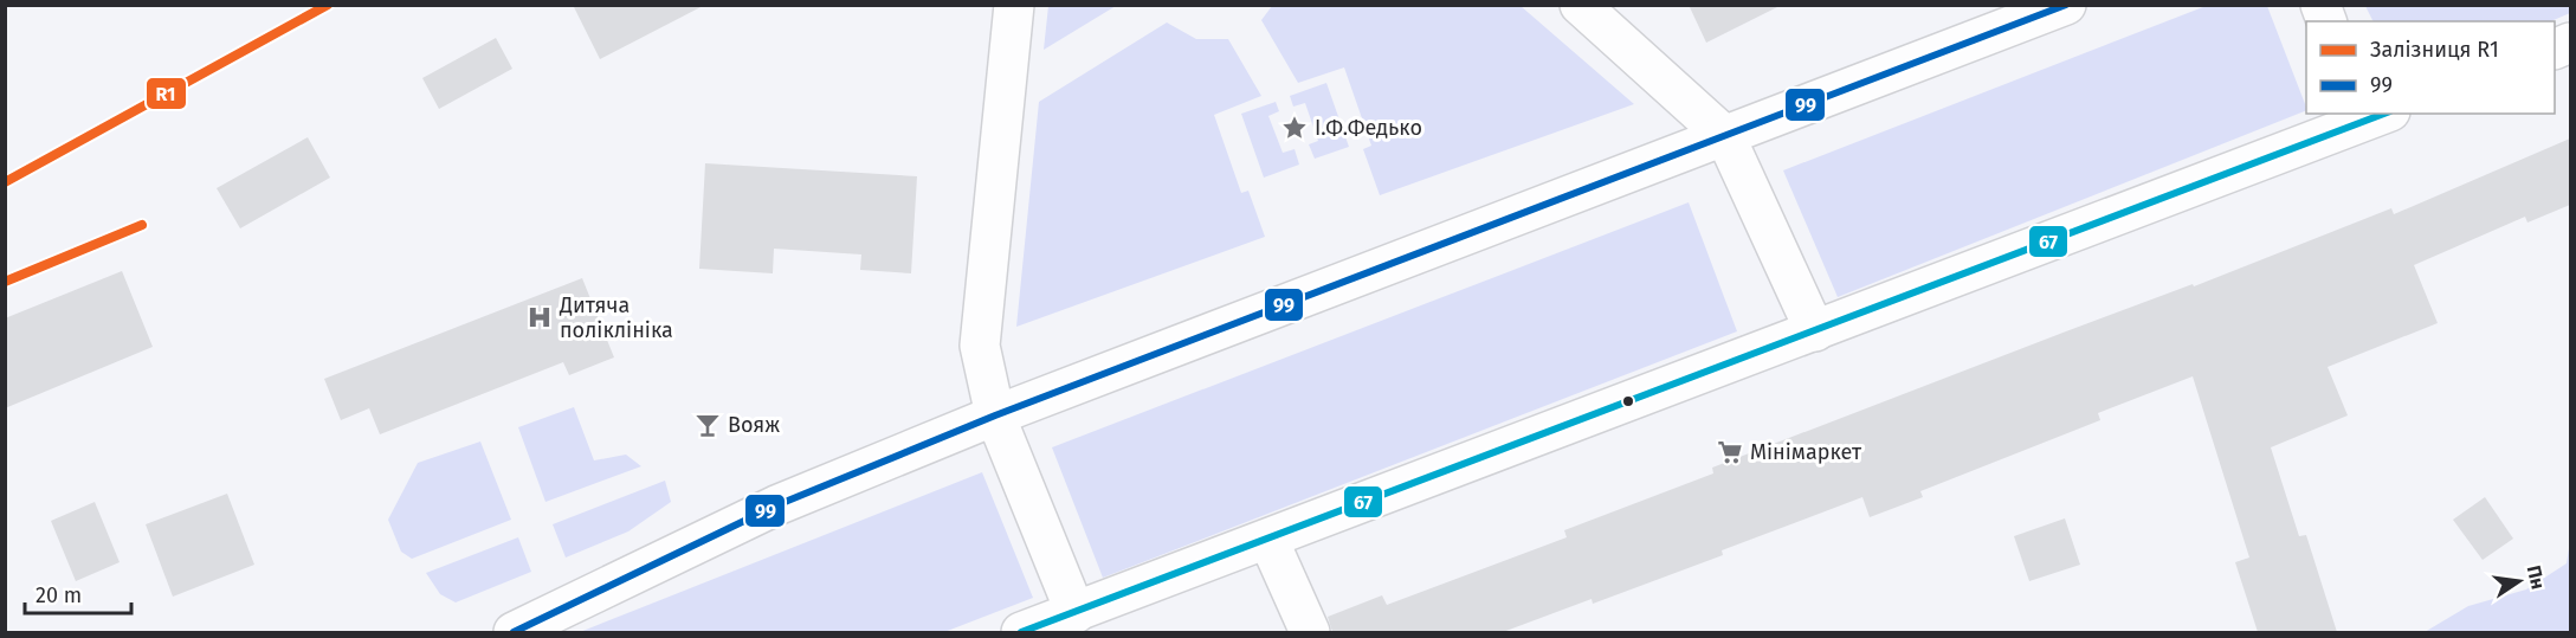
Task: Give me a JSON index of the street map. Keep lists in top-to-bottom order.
{
  "places": {
    "place": ["І.Ф.Федько"],
    "hospital": ["Дитяча поліклініка"],
    "bar": ["Вояж"],
    "supermarket": ["Мінімаркет"]
  },
  "lines": ["rail line R1", "transit line 99", "transit line 67"],
  "legend": ["Залізниця R1", "99"],
  "scale_bar": "20 m",
  "north": "right"
}
